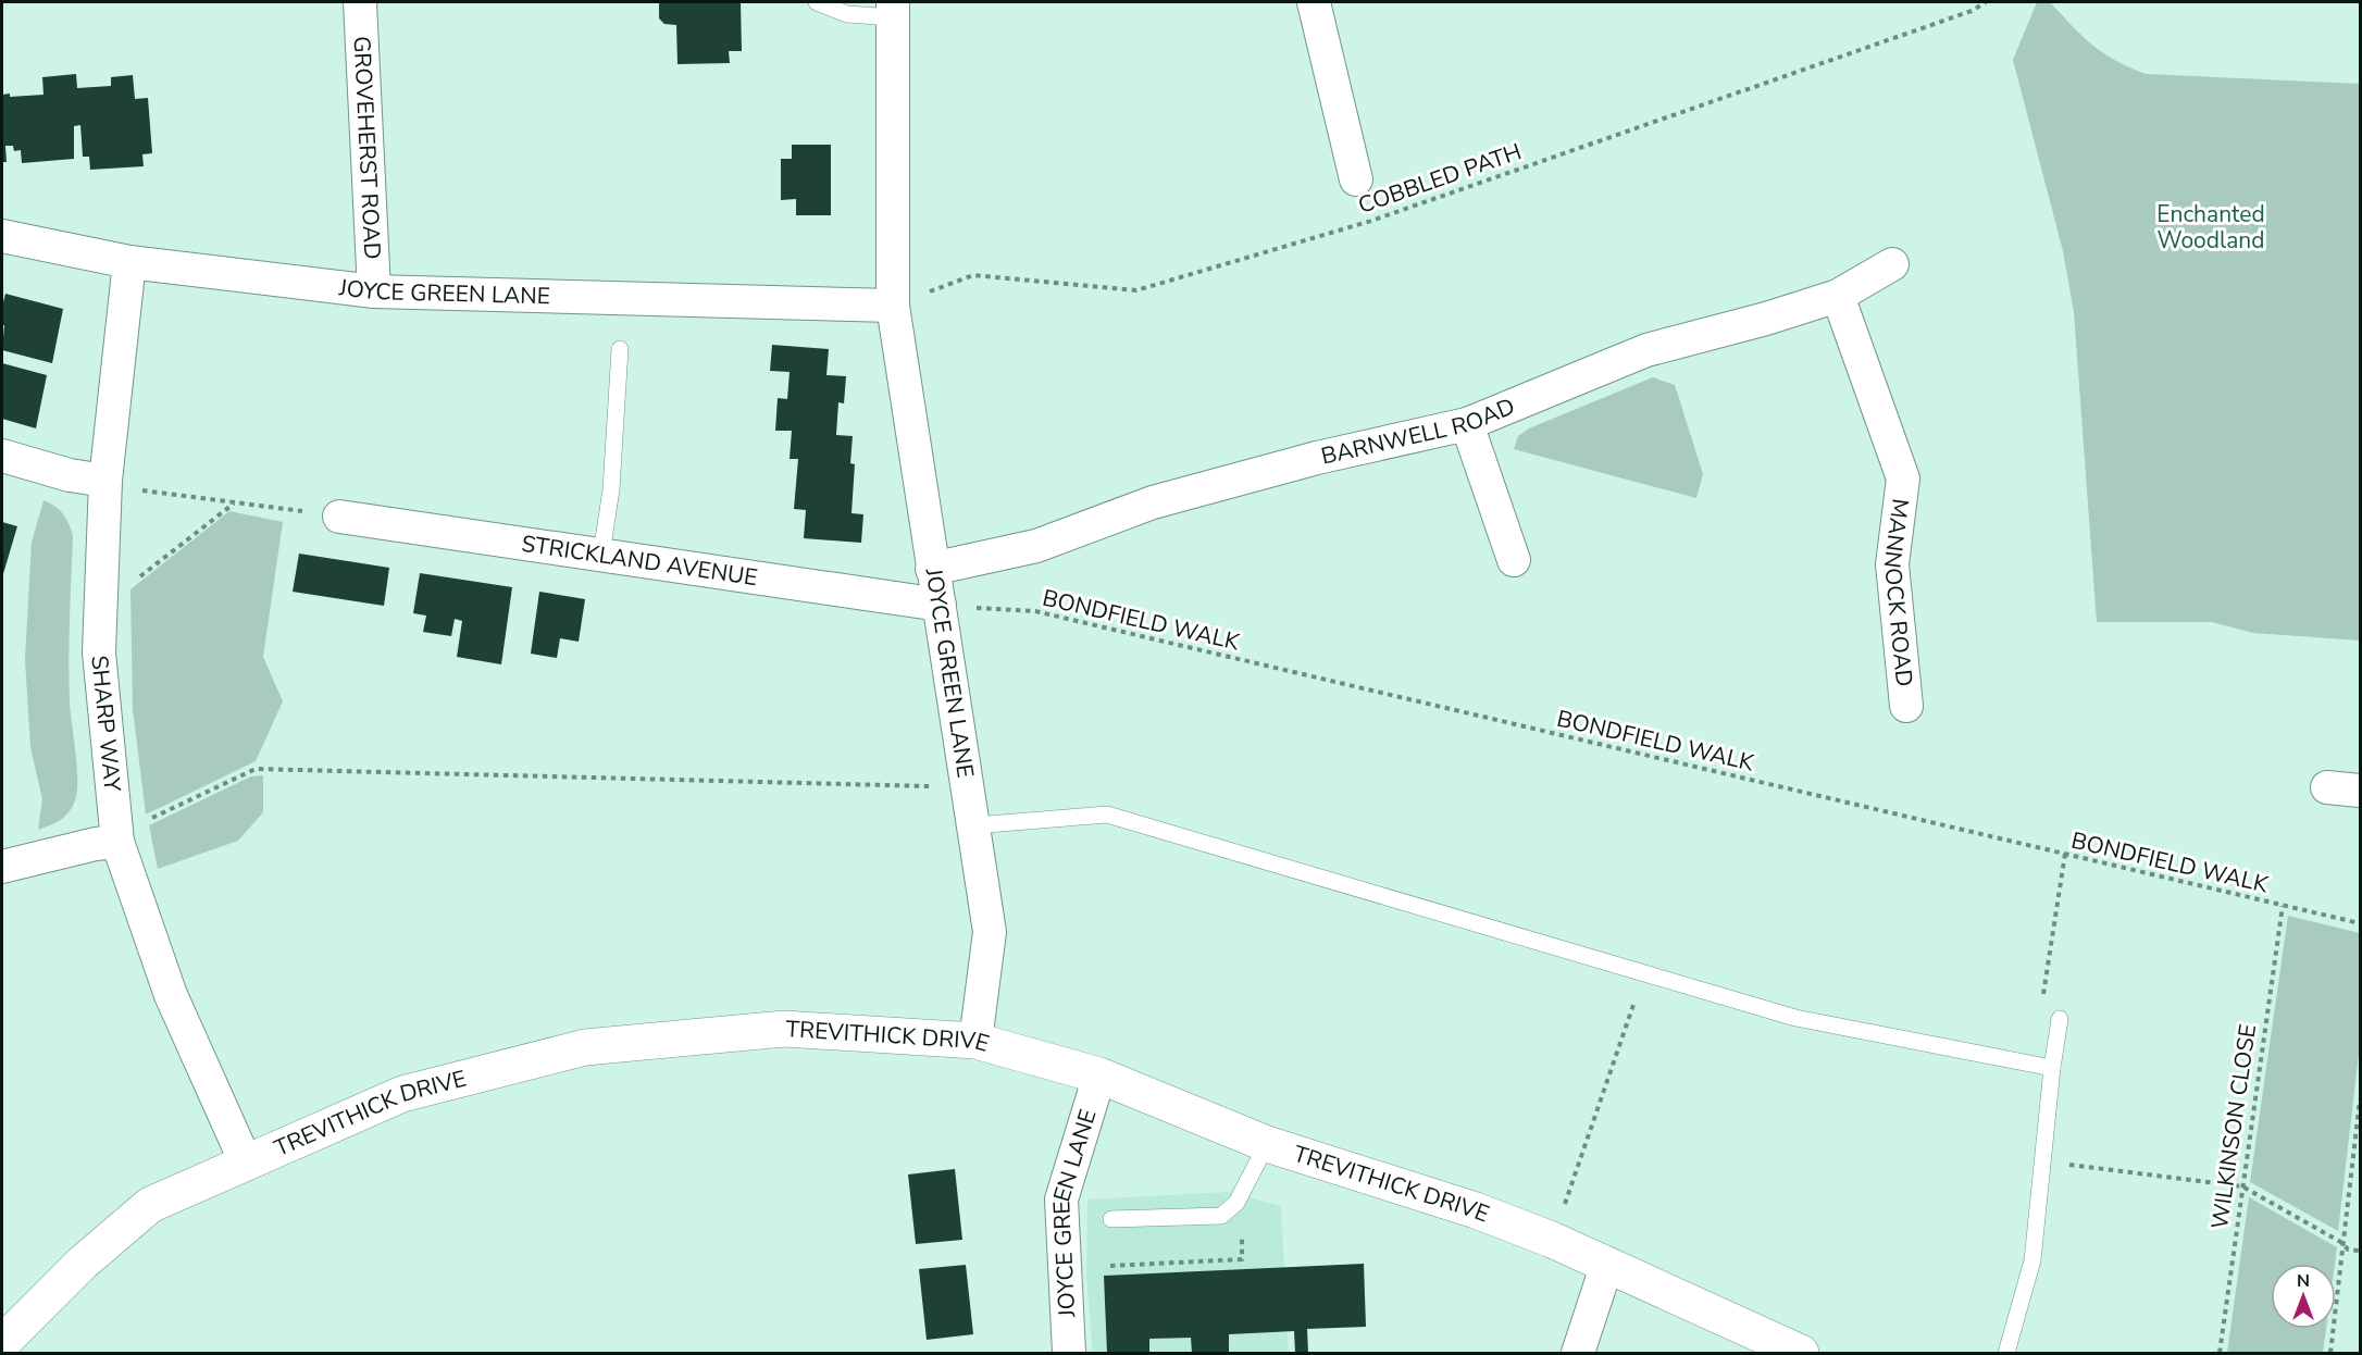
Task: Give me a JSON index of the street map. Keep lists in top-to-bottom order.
{
  "streets": {
    "street": [
      "GROVEHERST ROAD",
      "JOYCE GREEN LANE",
      "BARNWELL ROAD",
      "STRICKLAND AVENUE",
      "MANNOCK ROAD",
      "SHARP WAY",
      "TREVITHICK DRIVE"
    ],
    "path": ["COBBLED PATH", "BONDFIELD WALK", "WILKINSON CLOSE"]
  },
  "crossings": [
    ["GROVEHERST ROAD", "JOYCE GREEN LANE"],
    ["COBBLED PATH", "JOYCE GREEN LANE"],
    ["JOYCE GREEN LANE", "BARNWELL ROAD"],
    ["JOYCE GREEN LANE", "STRICKLAND AVENUE"],
    ["JOYCE GREEN LANE", "BONDFIELD WALK"],
    ["JOYCE GREEN LANE", "SHARP WAY"],
    ["JOYCE GREEN LANE", "TREVITHICK DRIVE"],
    ["BARNWELL ROAD", "MANNOCK ROAD"],
    ["STRICKLAND AVENUE", "BONDFIELD WALK"],
    ["BONDFIELD WALK", "WILKINSON CLOSE"],
    ["SHARP WAY", "TREVITHICK DRIVE"]
  ],
  "parks": ["Enchanted Woodland"],
  "north": "top"
}
